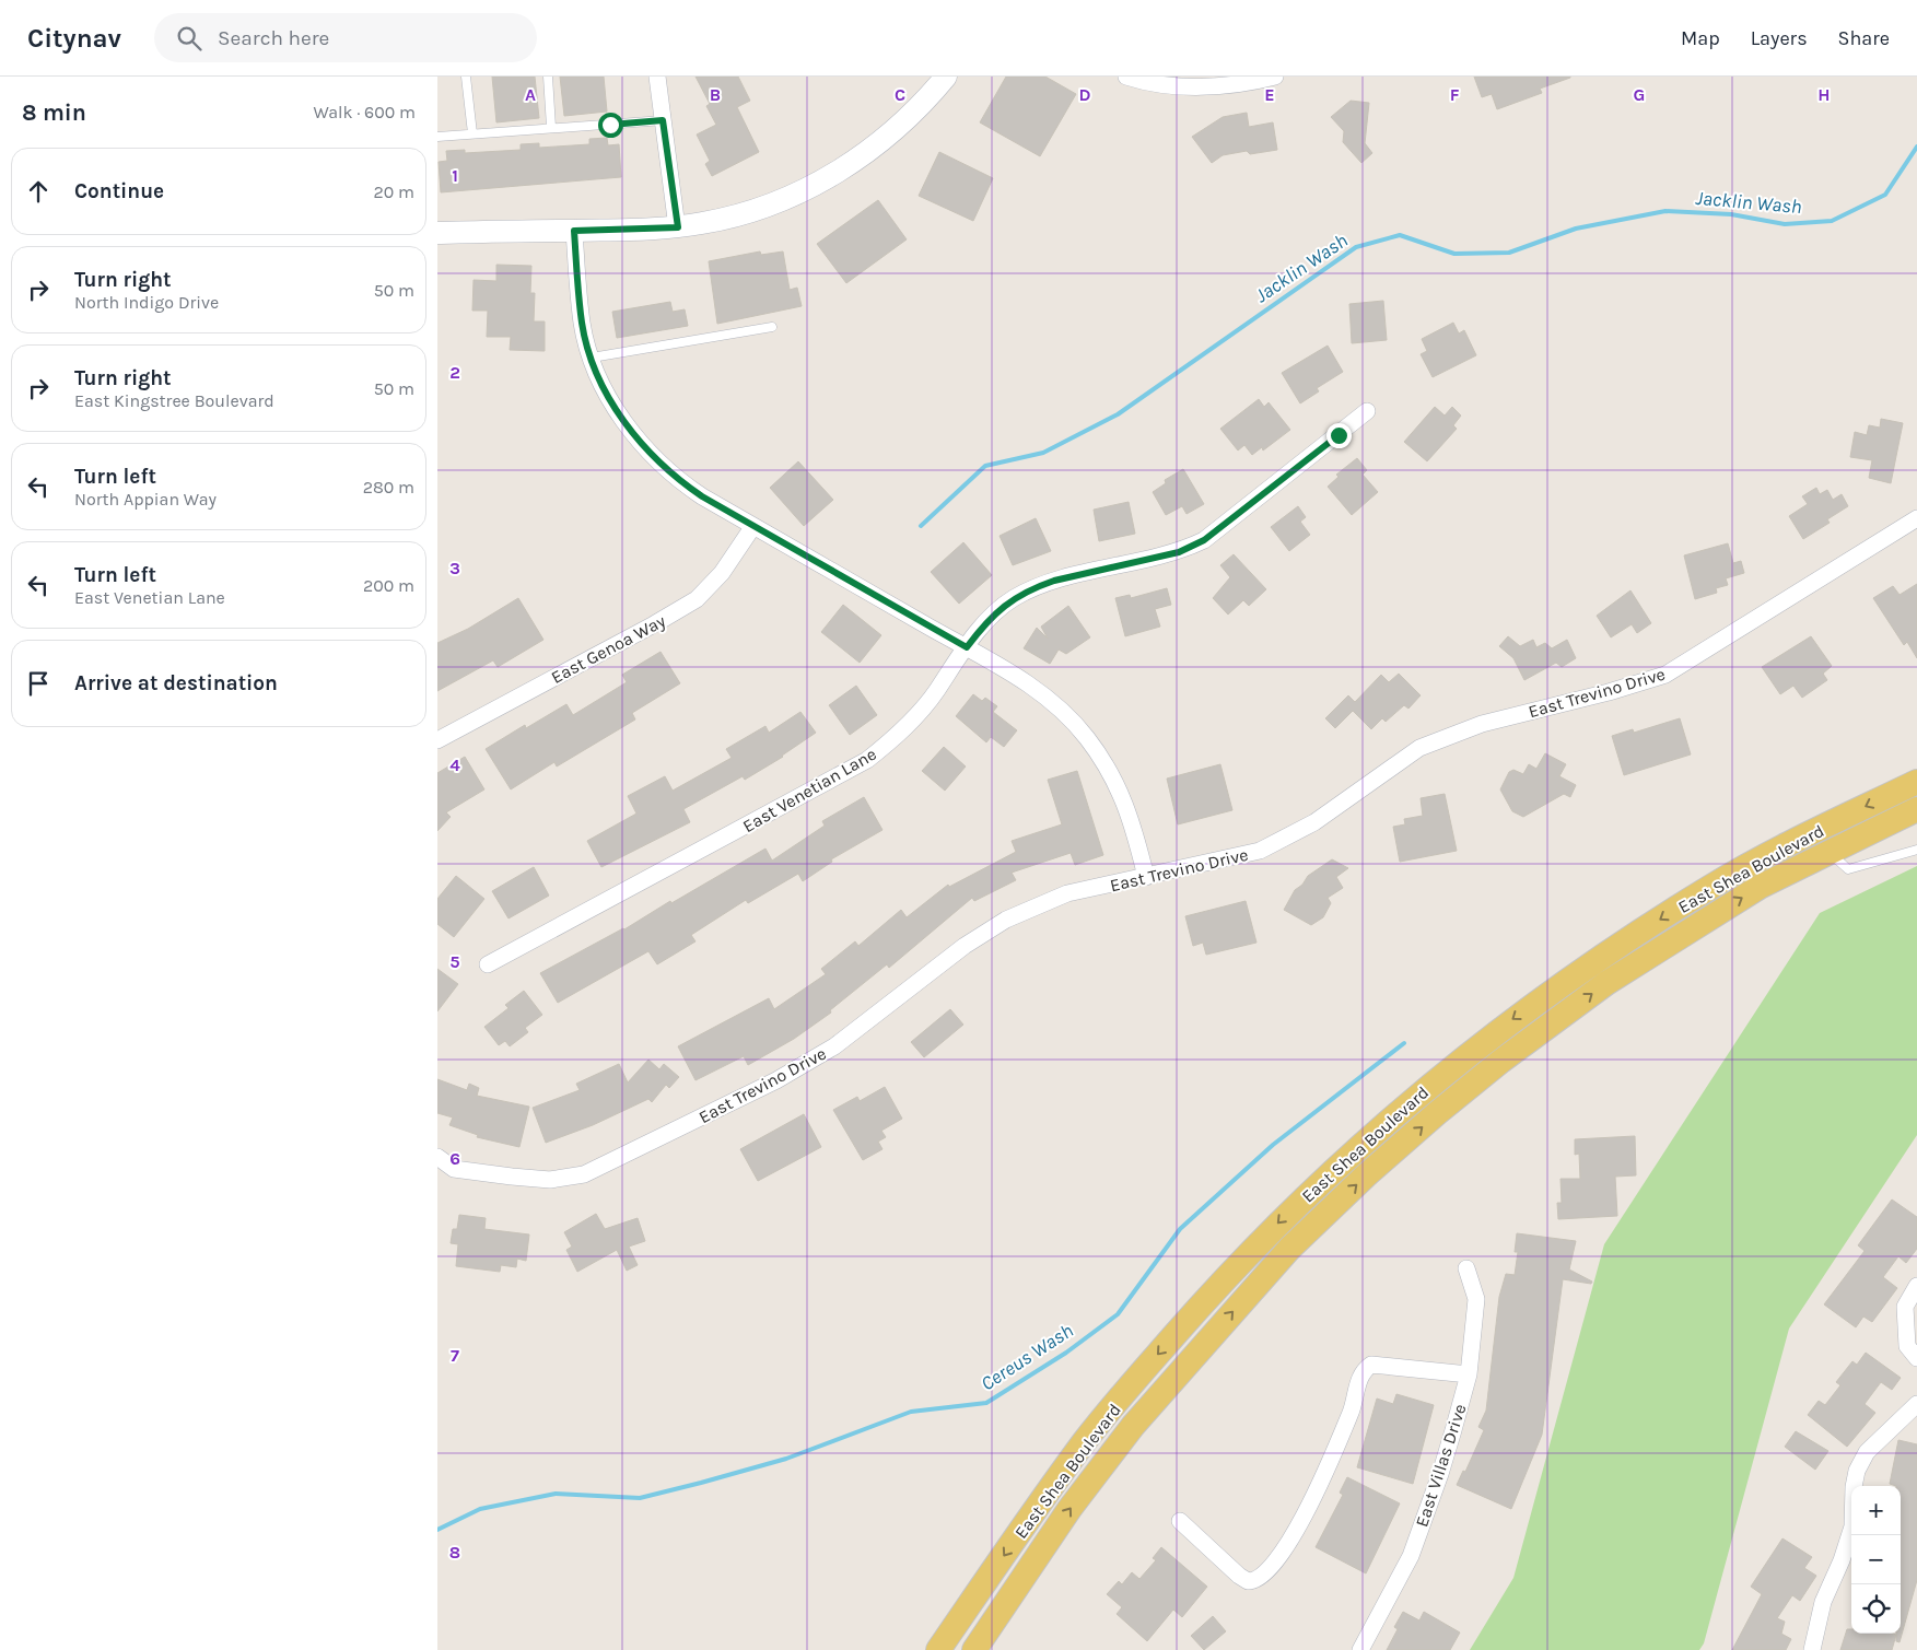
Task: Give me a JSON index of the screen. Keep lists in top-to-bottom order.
{
  "streets": {
    "main road": ["East Shea Boulevard"],
    "street": [
      "East Genoa Way",
      "East Trevino Drive",
      "East Venetian Lane",
      "East Villas Drive"
    ]
  },
  "water": ["Jacklin Wash", "Cereus Wash"],
  "page": {
    "header": "Citynav",
    "search": "Search here",
    "nav": ["Map", "Layers", "Share"],
    "heading": ["8 min", "Walk · 600 m"],
    "list": [
      ["Continue", "20 m"],
      ["Turn right", "North Indigo Drive", "50 m"],
      ["Turn right", "East Kingstree Boulevard", "50 m"],
      ["Turn left", "North Appian Way", "280 m"],
      ["Turn left", "East Venetian Lane", "200 m"],
      "Arrive at destination"
    ],
    "map_buttons": ["+", "−"]
  },
  "grid": {
    "columns": [
      "A",
      "B",
      "C",
      "D",
      "E",
      "F",
      "G",
      "H"
    ],
    "rows": [
      "1",
      "2",
      "3",
      "4",
      "5",
      "6",
      "7",
      "8"
    ]
  }
}
